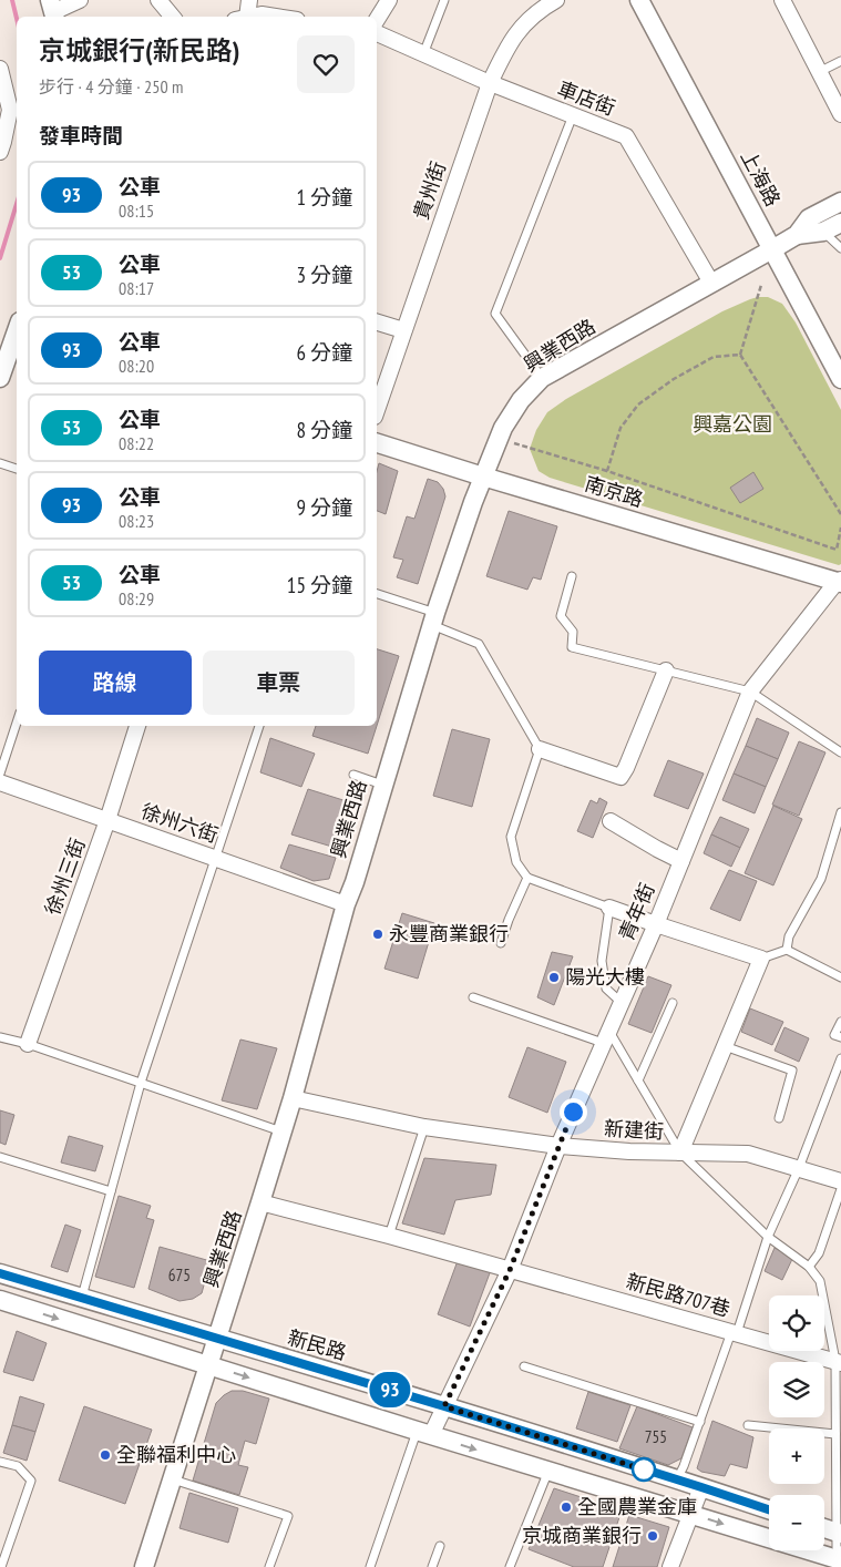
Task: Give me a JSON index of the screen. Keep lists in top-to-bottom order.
{
  "streets": {
    "street": [
      "車店街",
      "上海路",
      "貴州街",
      "興業西路",
      "南京路",
      "徐州六街",
      "徐州三街",
      "青年街",
      "新建街",
      "新民路707巷",
      "新民路"
    ]
  },
  "crossings": [
    ["車店街", "貴州街"],
    ["車店街", "興業西路"],
    ["上海路", "興業西路"],
    ["興業西路", "南京路"],
    ["興業西路", "徐州六街"],
    ["興業西路", "新建街"],
    ["興業西路", "新民路707巷"],
    ["興業西路", "新民路"],
    ["南京路", "青年街"],
    ["徐州六街", "徐州三街"],
    ["青年街", "新建街"]
  ],
  "parks": ["興嘉公園"],
  "places": [
    "永豐商業銀行",
    "陽光大樓",
    "全聯福利中心",
    "全國農業金庫",
    "京城商業銀行"
  ],
  "lines": ["bus line 93"],
  "house_numbers": ["675", "755"],
  "page": {
    "on_map": "93",
    "heading": [
      ["京城銀行(新民路)", "步行 · 4 分鐘 · 250 m"],
      "發車時間"
    ],
    "list": [
      {
        "mark": "93",
        "name": "公車",
        "note": "08:15",
        "value": "1 分鐘"
      },
      {
        "mark": "53",
        "name": "公車",
        "note": "08:17",
        "value": "3 分鐘"
      },
      {
        "mark": "93",
        "name": "公車",
        "note": "08:20",
        "value": "6 分鐘"
      },
      {
        "mark": "53",
        "name": "公車",
        "note": "08:22",
        "value": "8 分鐘"
      },
      {
        "mark": "93",
        "name": "公車",
        "note": "08:23",
        "value": "9 分鐘"
      },
      {
        "mark": "53",
        "name": "公車",
        "note": "08:29",
        "value": "15 分鐘"
      }
    ],
    "buttons": ["路線", "車票"],
    "map_buttons": ["+", "−"]
  }
}
